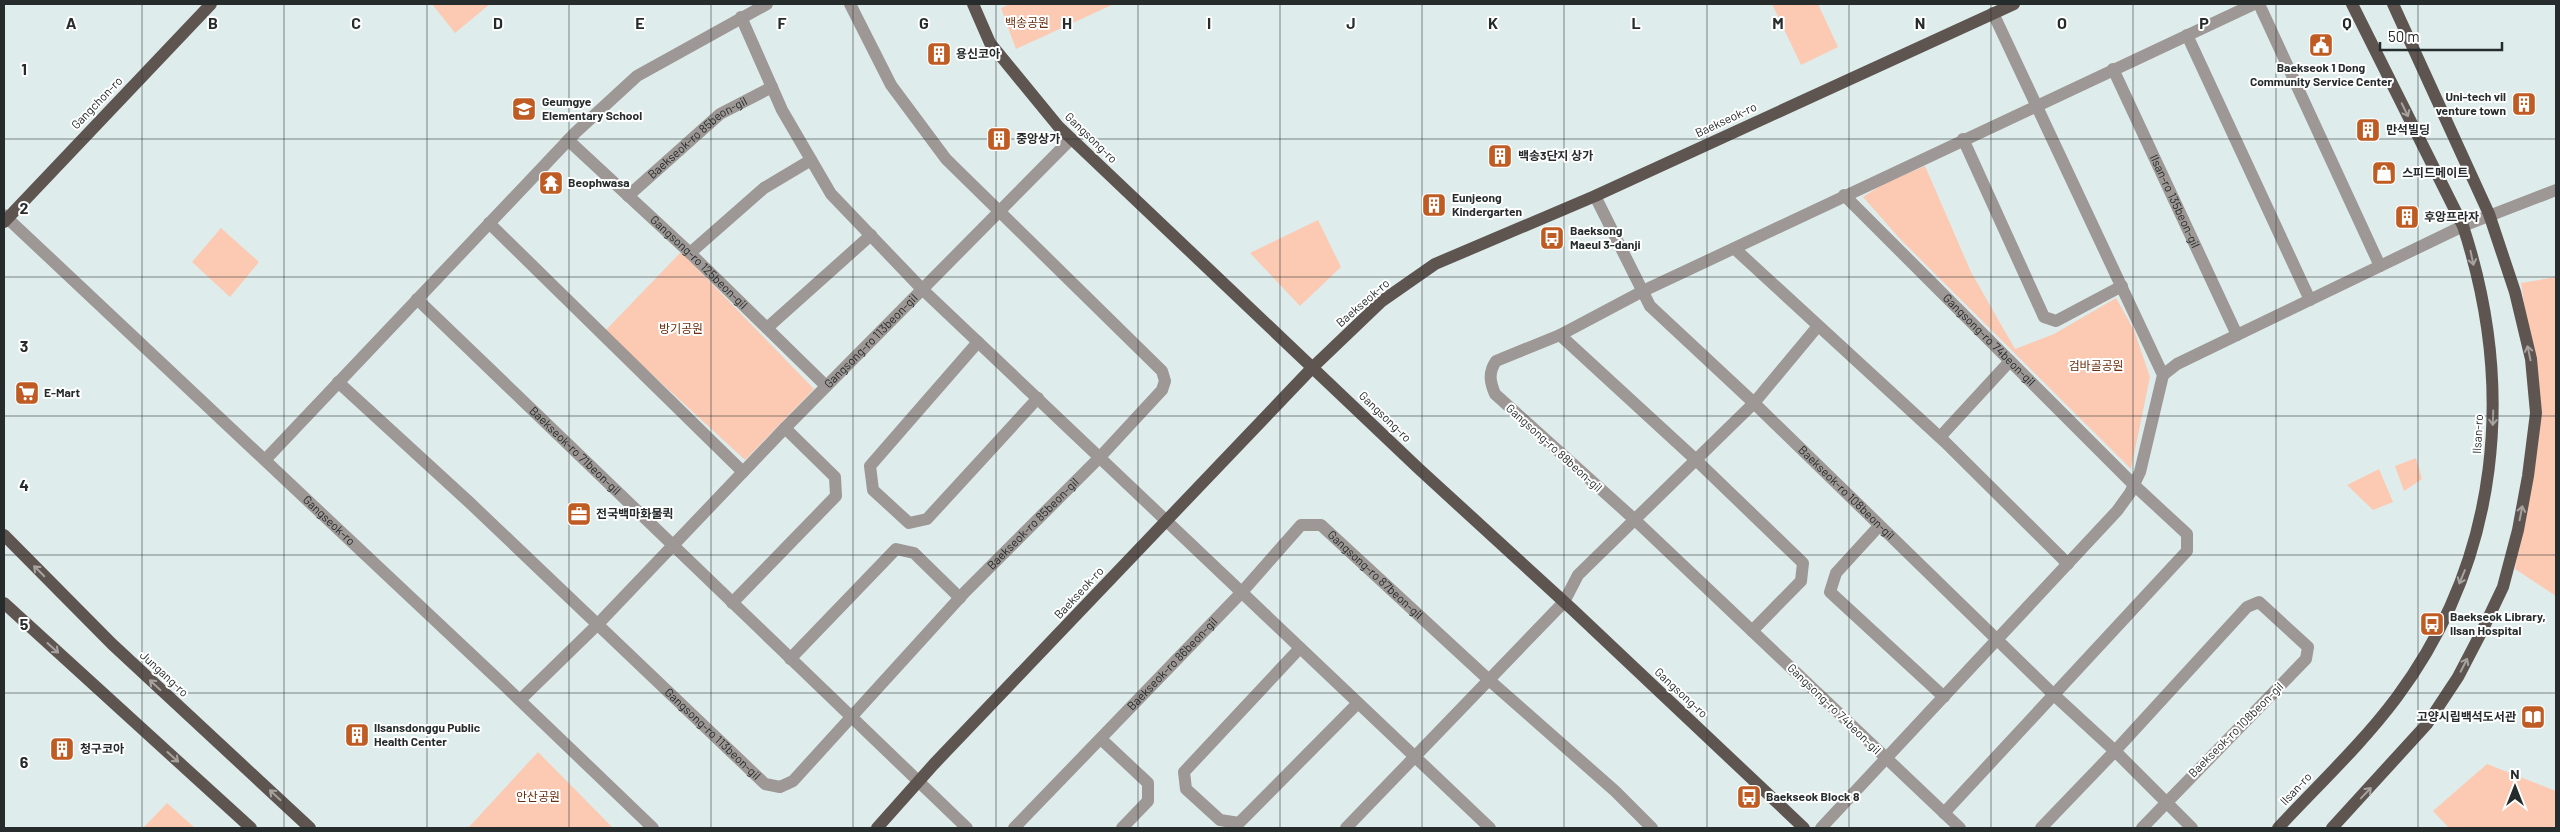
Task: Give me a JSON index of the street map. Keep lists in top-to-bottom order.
{
  "streets": {
    "main road": [
      "Gangchon-ro",
      "Baekseok-ro",
      "Gangsong-ro",
      "Ilsan-ro",
      "Jungang-ro"
    ],
    "street": [
      "Baekseok-ro 85beon-gil",
      "Ilsan-ro 135beon-gil",
      "Gangsong-ro 125beon-gil",
      "Gangsong-ro 74beon-gil",
      "Gangsong-ro 113beon-gil",
      "Gangsong-ro 88beon-gil",
      "Baekseok-ro 71beon-gil",
      "Baekseok-ro 108beon-gil",
      "Gangseok-ro",
      "Gangsong-ro 87beon-gil",
      "Baekseok-ro 86beon-gil"
    ]
  },
  "crossings": [
    ["Gangchon-ro", "Gangseok-ro"],
    ["Baekseok-ro", "Gangsong-ro"],
    ["Baekseok-ro", "Baekseok-ro 71beon-gil"],
    ["Baekseok-ro", "Baekseok-ro 108beon-gil"],
    ["Gangsong-ro", "Gangsong-ro 113beon-gil"],
    ["Baekseok-ro 85beon-gil", "Gangsong-ro 125beon-gil"],
    ["Gangsong-ro 125beon-gil", "Gangsong-ro 113beon-gil"],
    ["Gangsong-ro 74beon-gil", "Gangsong-ro 88beon-gil"],
    ["Gangsong-ro 74beon-gil", "Baekseok-ro 108beon-gil"],
    ["Gangsong-ro 113beon-gil", "Baekseok-ro 71beon-gil"],
    ["Gangsong-ro 113beon-gil", "Gangseok-ro"],
    ["Gangsong-ro 87beon-gil", "Baekseok-ro 86beon-gil"]
  ],
  "parks": [
    "백송공원",
    "방기공원",
    "검바골공원",
    "안산공원"
  ],
  "places": {
    "public building": ["Baekseok 1 Dong Community Service Center"],
    "building": [
      "용신코아",
      "Uni-tech vil venture town",
      "만석빌딩",
      "중앙상가",
      "백송3단지 상가",
      "Eunjeong Kindergarten",
      "후앙프라자",
      "Ilsansdonggu Public Health Center",
      "청구코아"
    ],
    "school or university": ["Geumgye Elementary School"],
    "shop": ["스피드메이트"],
    "temple": ["Beophwasa"],
    "bus stop": ["Baeksong Maeul 3-danji", "Baekseok Library, Ilsan Hospital", "Baekseok Block 8"],
    "supermarket": ["E-Mart"],
    "office": ["전국백마화물퀵"],
    "library": ["고양시립백석도서관"]
  },
  "scale_bar": "50 m",
  "north": "top",
  "grid": {
    "columns": [
      "A",
      "B",
      "C",
      "D",
      "E",
      "F",
      "G",
      "H",
      "I",
      "J",
      "K",
      "L",
      "M",
      "N",
      "O",
      "P",
      "Q"
    ],
    "rows": [
      "1",
      "2",
      "3",
      "4",
      "5",
      "6"
    ]
  }
}
